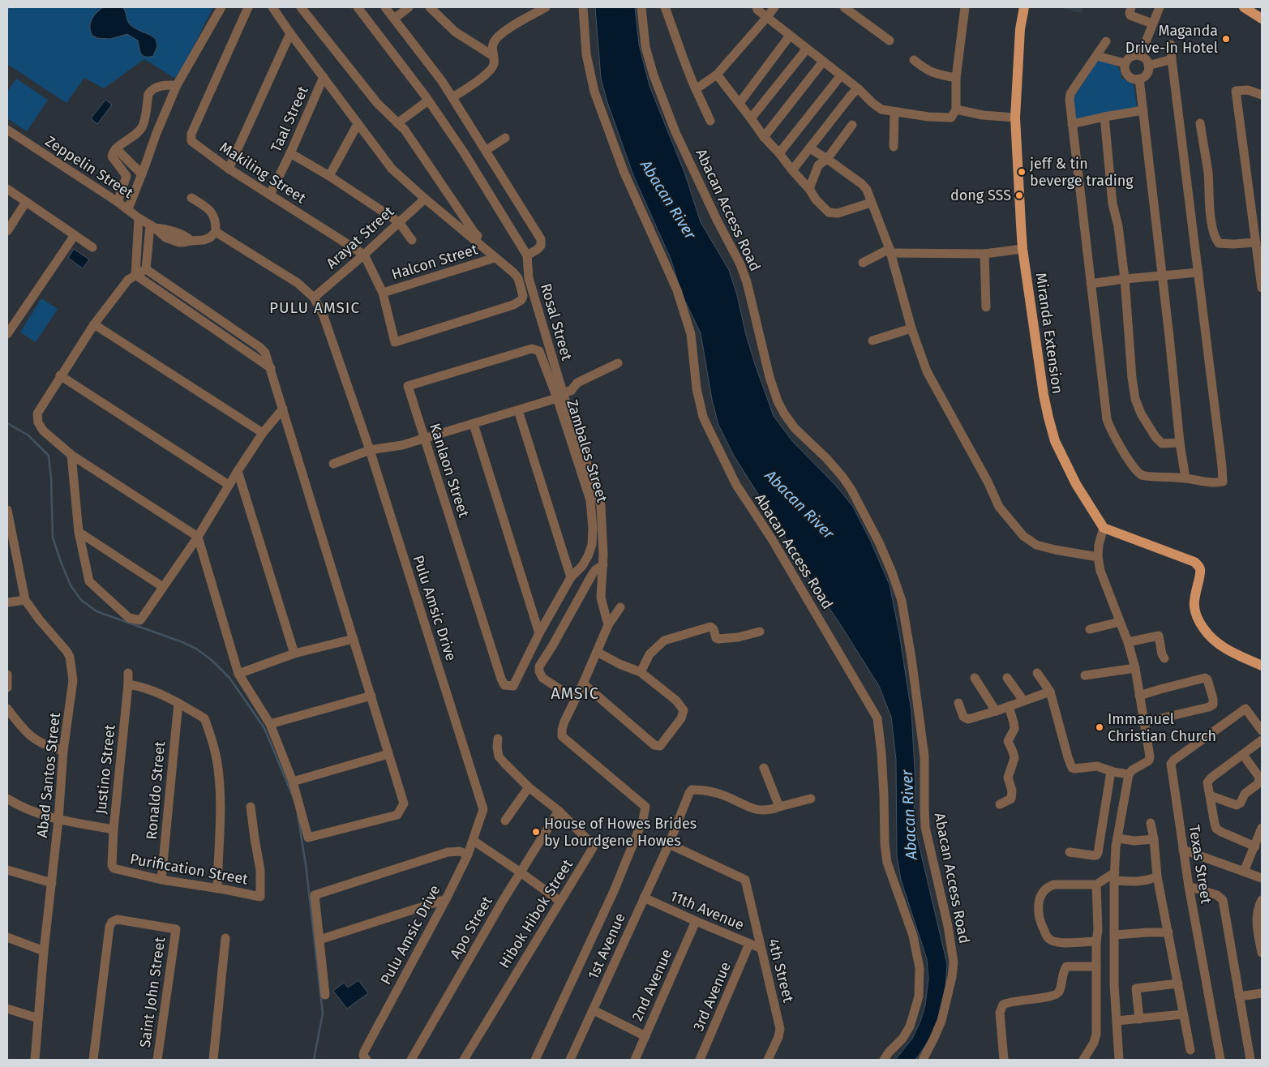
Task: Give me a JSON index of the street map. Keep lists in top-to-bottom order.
{
  "streets": {
    "main road": ["Miranda Extension"],
    "street": [
      "Taal Street",
      "Zeppelin Street",
      "Makiling Street",
      "Abacan Access Road",
      "Arayat Street",
      "Halcon Street",
      "Rosal Street",
      "Zambales Street",
      "Kanlaon Street",
      "Pulu Amsic Drive",
      "Justino Street",
      "Abad Santos Street",
      "Ronaldo Street",
      "Texas Street",
      "Purification Street",
      "11th Avenue",
      "Hibok Hibok Street",
      "Apo Street",
      "1st Avenue",
      "4th Street",
      "2nd Avenue",
      "Saint John Street",
      "3rd Avenue"
    ]
  },
  "crossings": [
    ["Taal Street", "Makiling Street"],
    ["Zeppelin Street", "Pulu Amsic Drive"],
    ["Makiling Street", "Arayat Street"],
    ["Arayat Street", "Pulu Amsic Drive"],
    ["Rosal Street", "Zambales Street"],
    ["Zambales Street", "Kanlaon Street"],
    ["Justino Street", "Purification Street"],
    ["Ronaldo Street", "Purification Street"],
    ["11th Avenue", "1st Avenue"],
    ["11th Avenue", "4th Street"],
    ["11th Avenue", "2nd Avenue"],
    ["11th Avenue", "3rd Avenue"],
    ["Hibok Hibok Street", "Apo Street"],
    ["1st Avenue", "4th Street"]
  ],
  "districts": ["PULU AMSIC", "AMSIC"],
  "water": ["Abacan River"],
  "places": [
    "Maganda Drive-In Hotel",
    "jeff & tin beverge trading",
    "dong SSS",
    "Immanuel Christian Church",
    "House of Howes Brides by Lourdgene Howes"
  ]
}
